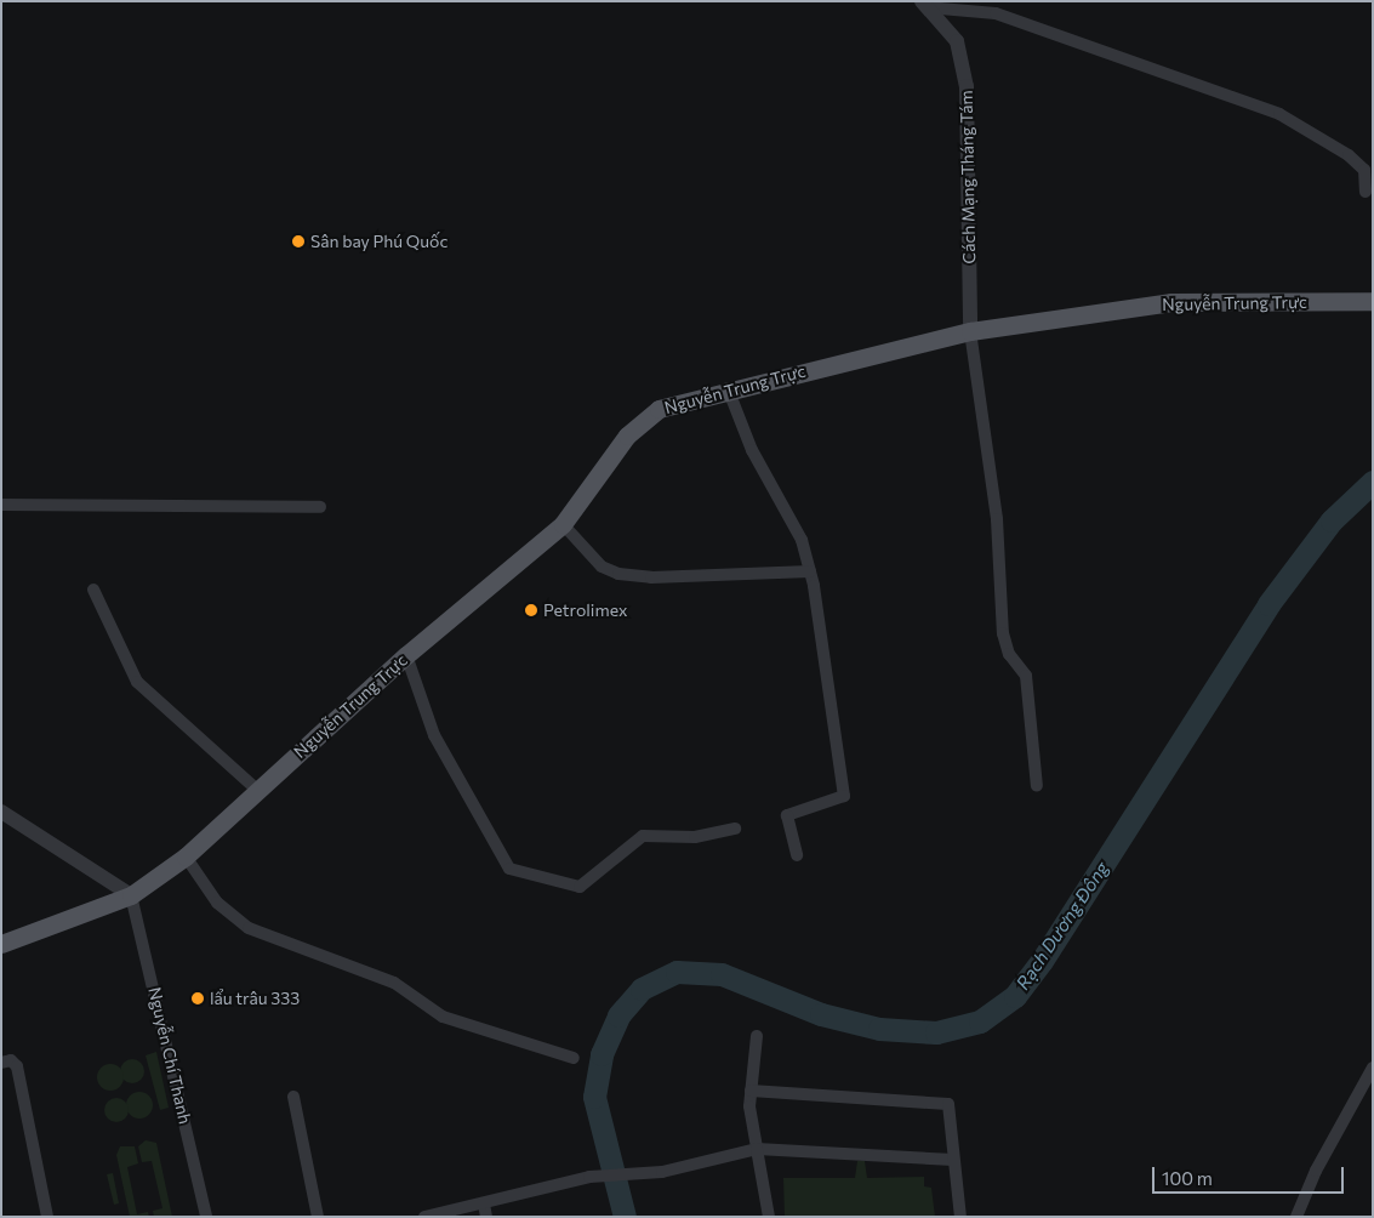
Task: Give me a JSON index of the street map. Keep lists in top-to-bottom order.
{
  "streets": {
    "main road": ["Nguyễn Trung Trực"],
    "street": ["Cách Mạng Tháng Tám", "Nguyễn Chí Thanh"]
  },
  "crossings": [
    ["Cách Mạng Tháng Tám", "Nguyễn Trung Trực"],
    ["Nguyễn Trung Trực", "Nguyễn Chí Thanh"]
  ],
  "water": ["Rạch Dương Đông"],
  "places": ["Sân bay Phú Quốc", "Petrolimex", "lẩu trâu 333"],
  "scale_bar": "100 m"
}
